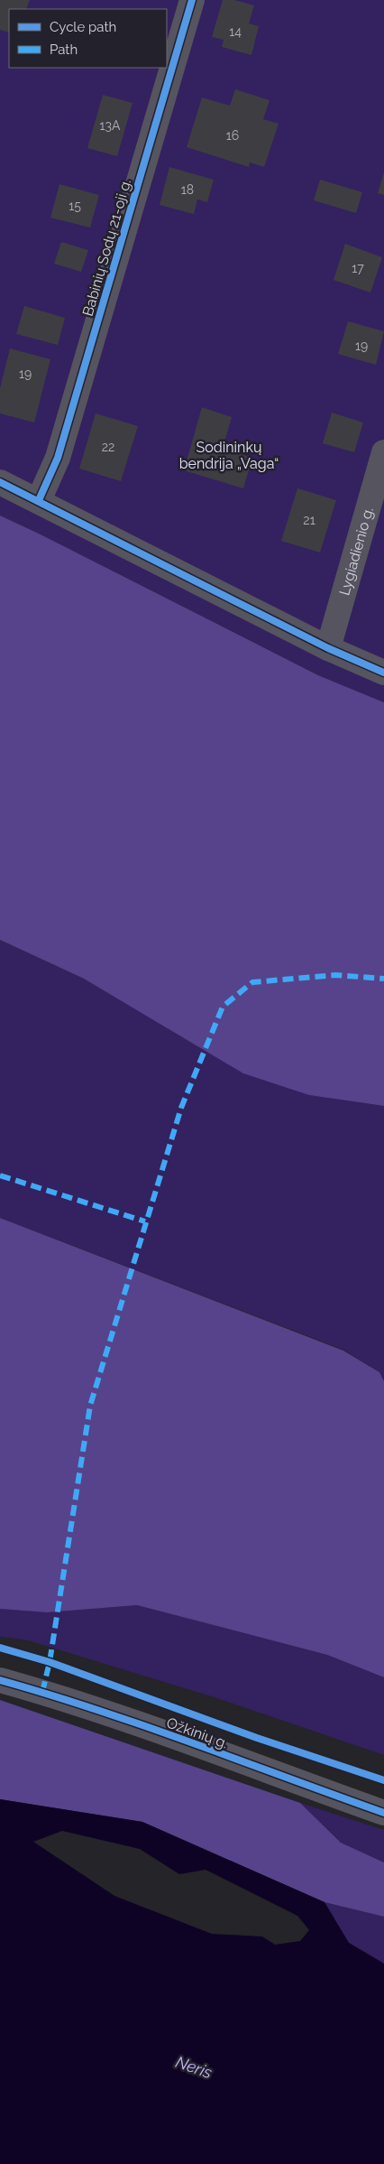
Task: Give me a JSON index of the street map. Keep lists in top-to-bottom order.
{
  "streets": {
    "street": ["Babinių Sodų 21-oji g.", "Lygiadienio g.", "Ožkinių g."]
  },
  "water": ["Neris"],
  "parks": ["Sodininkų bendrija „Vaga“"],
  "house_numbers": [
    "14",
    "13A",
    "16",
    "18",
    "15",
    "17",
    "19",
    "19",
    "22",
    "21"
  ],
  "legend": ["Cycle path", "Path"]
}
